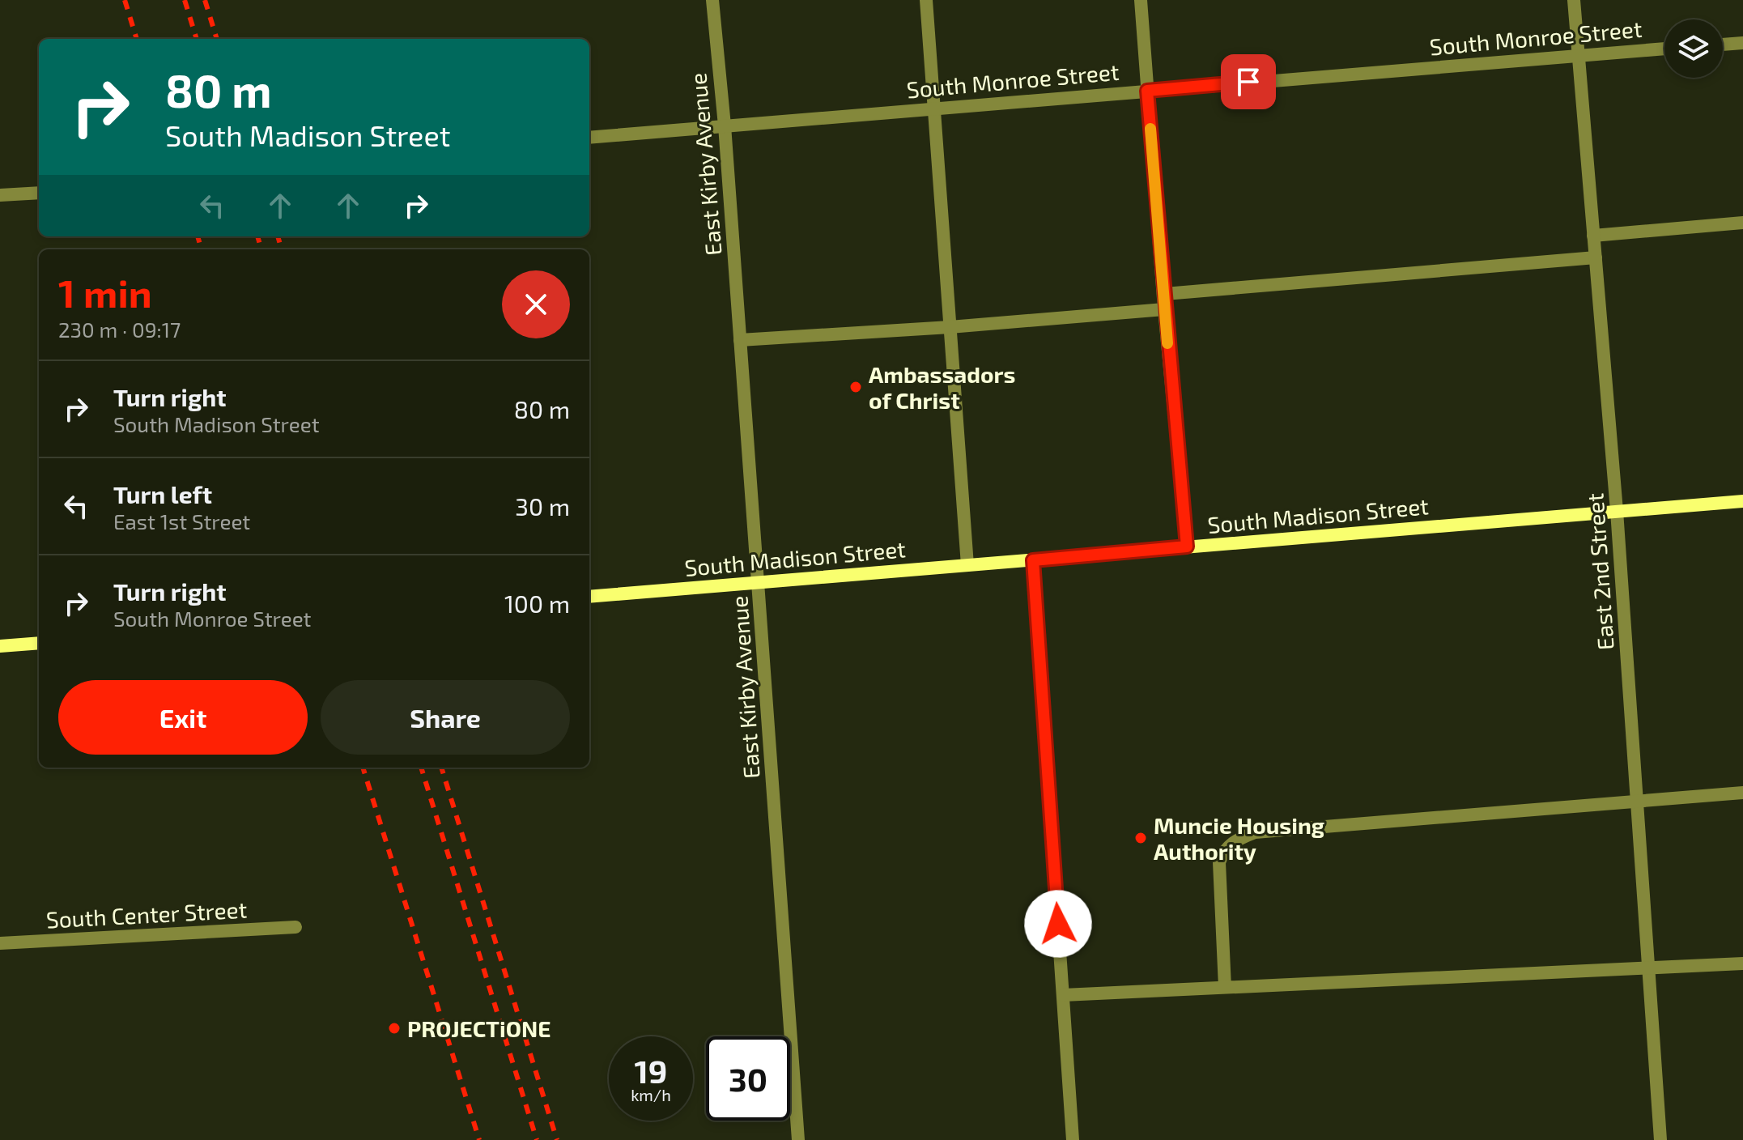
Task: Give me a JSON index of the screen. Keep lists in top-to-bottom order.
{
  "streets": {
    "main road": ["South Madison Street"],
    "street": [
      "South Monroe Street",
      "East Kirby Avenue",
      "East 2nd Street",
      "South Center Street"
    ]
  },
  "crossings": [
    ["South Monroe Street", "East Kirby Avenue"],
    ["South Monroe Street", "East 2nd Street"],
    ["East Kirby Avenue", "South Madison Street"],
    ["South Madison Street", "East 2nd Street"]
  ],
  "places": ["Ambassadors of Christ", "Muncie Housing Authority", "PROJECTiONE"],
  "page": {
    "turn": ["80 m", "South Madison Street"],
    "heading": ["1 min", "230 m · 09:17"],
    "list": [
      {
        "name": "Turn right",
        "note": "South Madison Street",
        "value": "80 m"
      },
      {
        "name": "Turn left",
        "note": "East 1st Street",
        "value": "30 m"
      },
      {
        "name": "Turn right",
        "note": "South Monroe Street",
        "value": "100 m"
      }
    ],
    "buttons": ["Exit", "Share"],
    "speed": "19 km/h",
    "limit": "30"
  }
}
